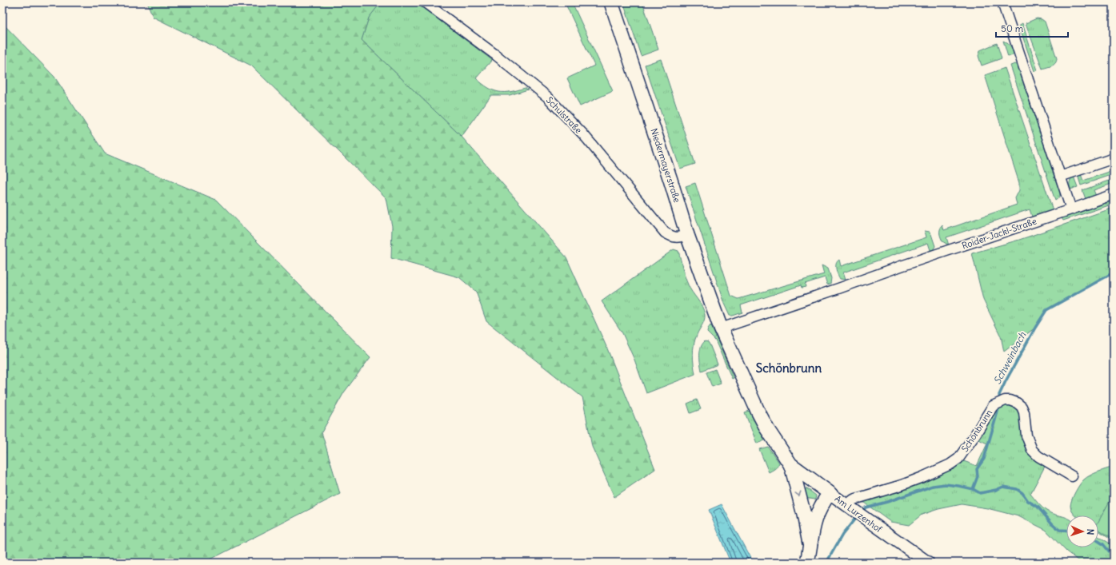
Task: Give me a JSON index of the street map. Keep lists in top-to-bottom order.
{
  "streets": {
    "main road": ["Niedermayerstraße", "Am Lurzenhof"],
    "street": ["Schulstraße", "Roider-Jackl-Straße", "Schönbrunn"]
  },
  "crossings": [
    ["Schulstraße", "Niedermayerstraße"],
    ["Niedermayerstraße", "Roider-Jackl-Straße"],
    ["Schönbrunn", "Am Lurzenhof"]
  ],
  "districts": ["Schönbrunn"],
  "water": ["Schweinbach"],
  "scale_bar": "50 m",
  "north": "right"
}
